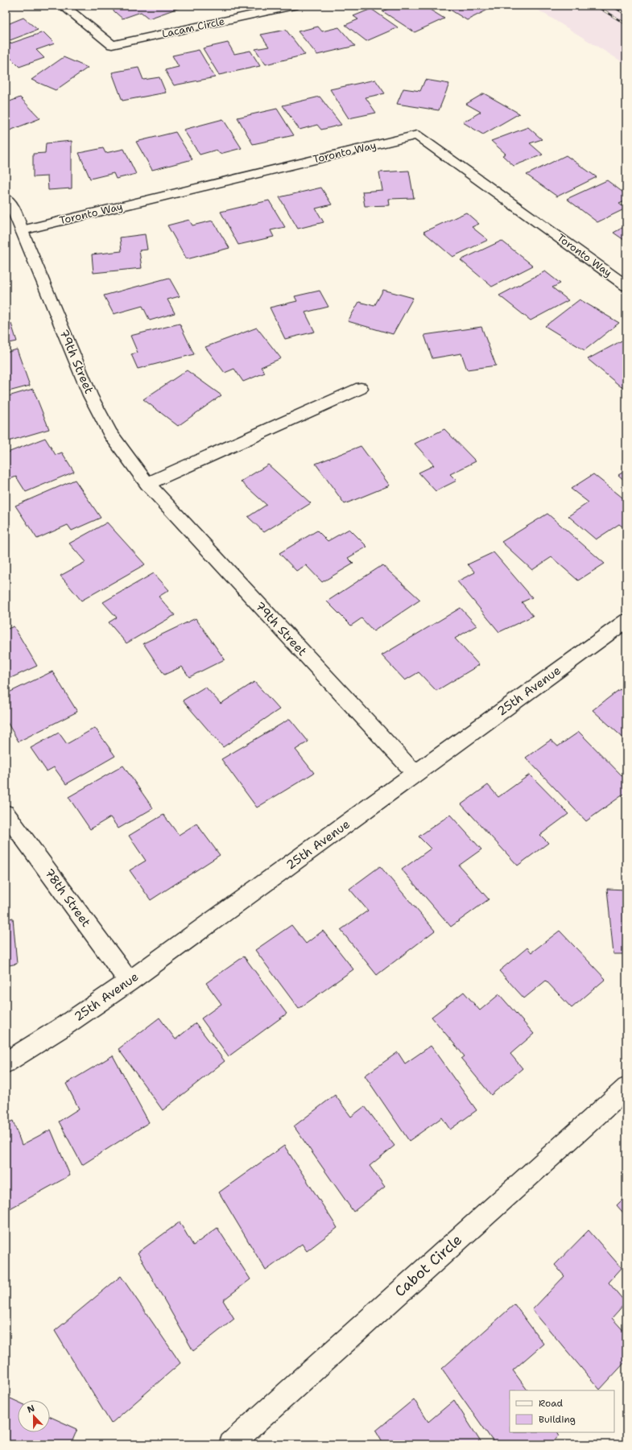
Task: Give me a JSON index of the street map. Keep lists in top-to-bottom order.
{
  "streets": {
    "street": [
      "Lacam Circle",
      "Toronto Way",
      "79th Street",
      "25th Avenue",
      "78th Street",
      "Cabot Circle"
    ]
  },
  "crossings": [
    ["Toronto Way", "79th Street"],
    ["79th Street", "25th Avenue"],
    ["25th Avenue", "78th Street"]
  ],
  "legend": ["Road", "Building"],
  "north": "top"
}
